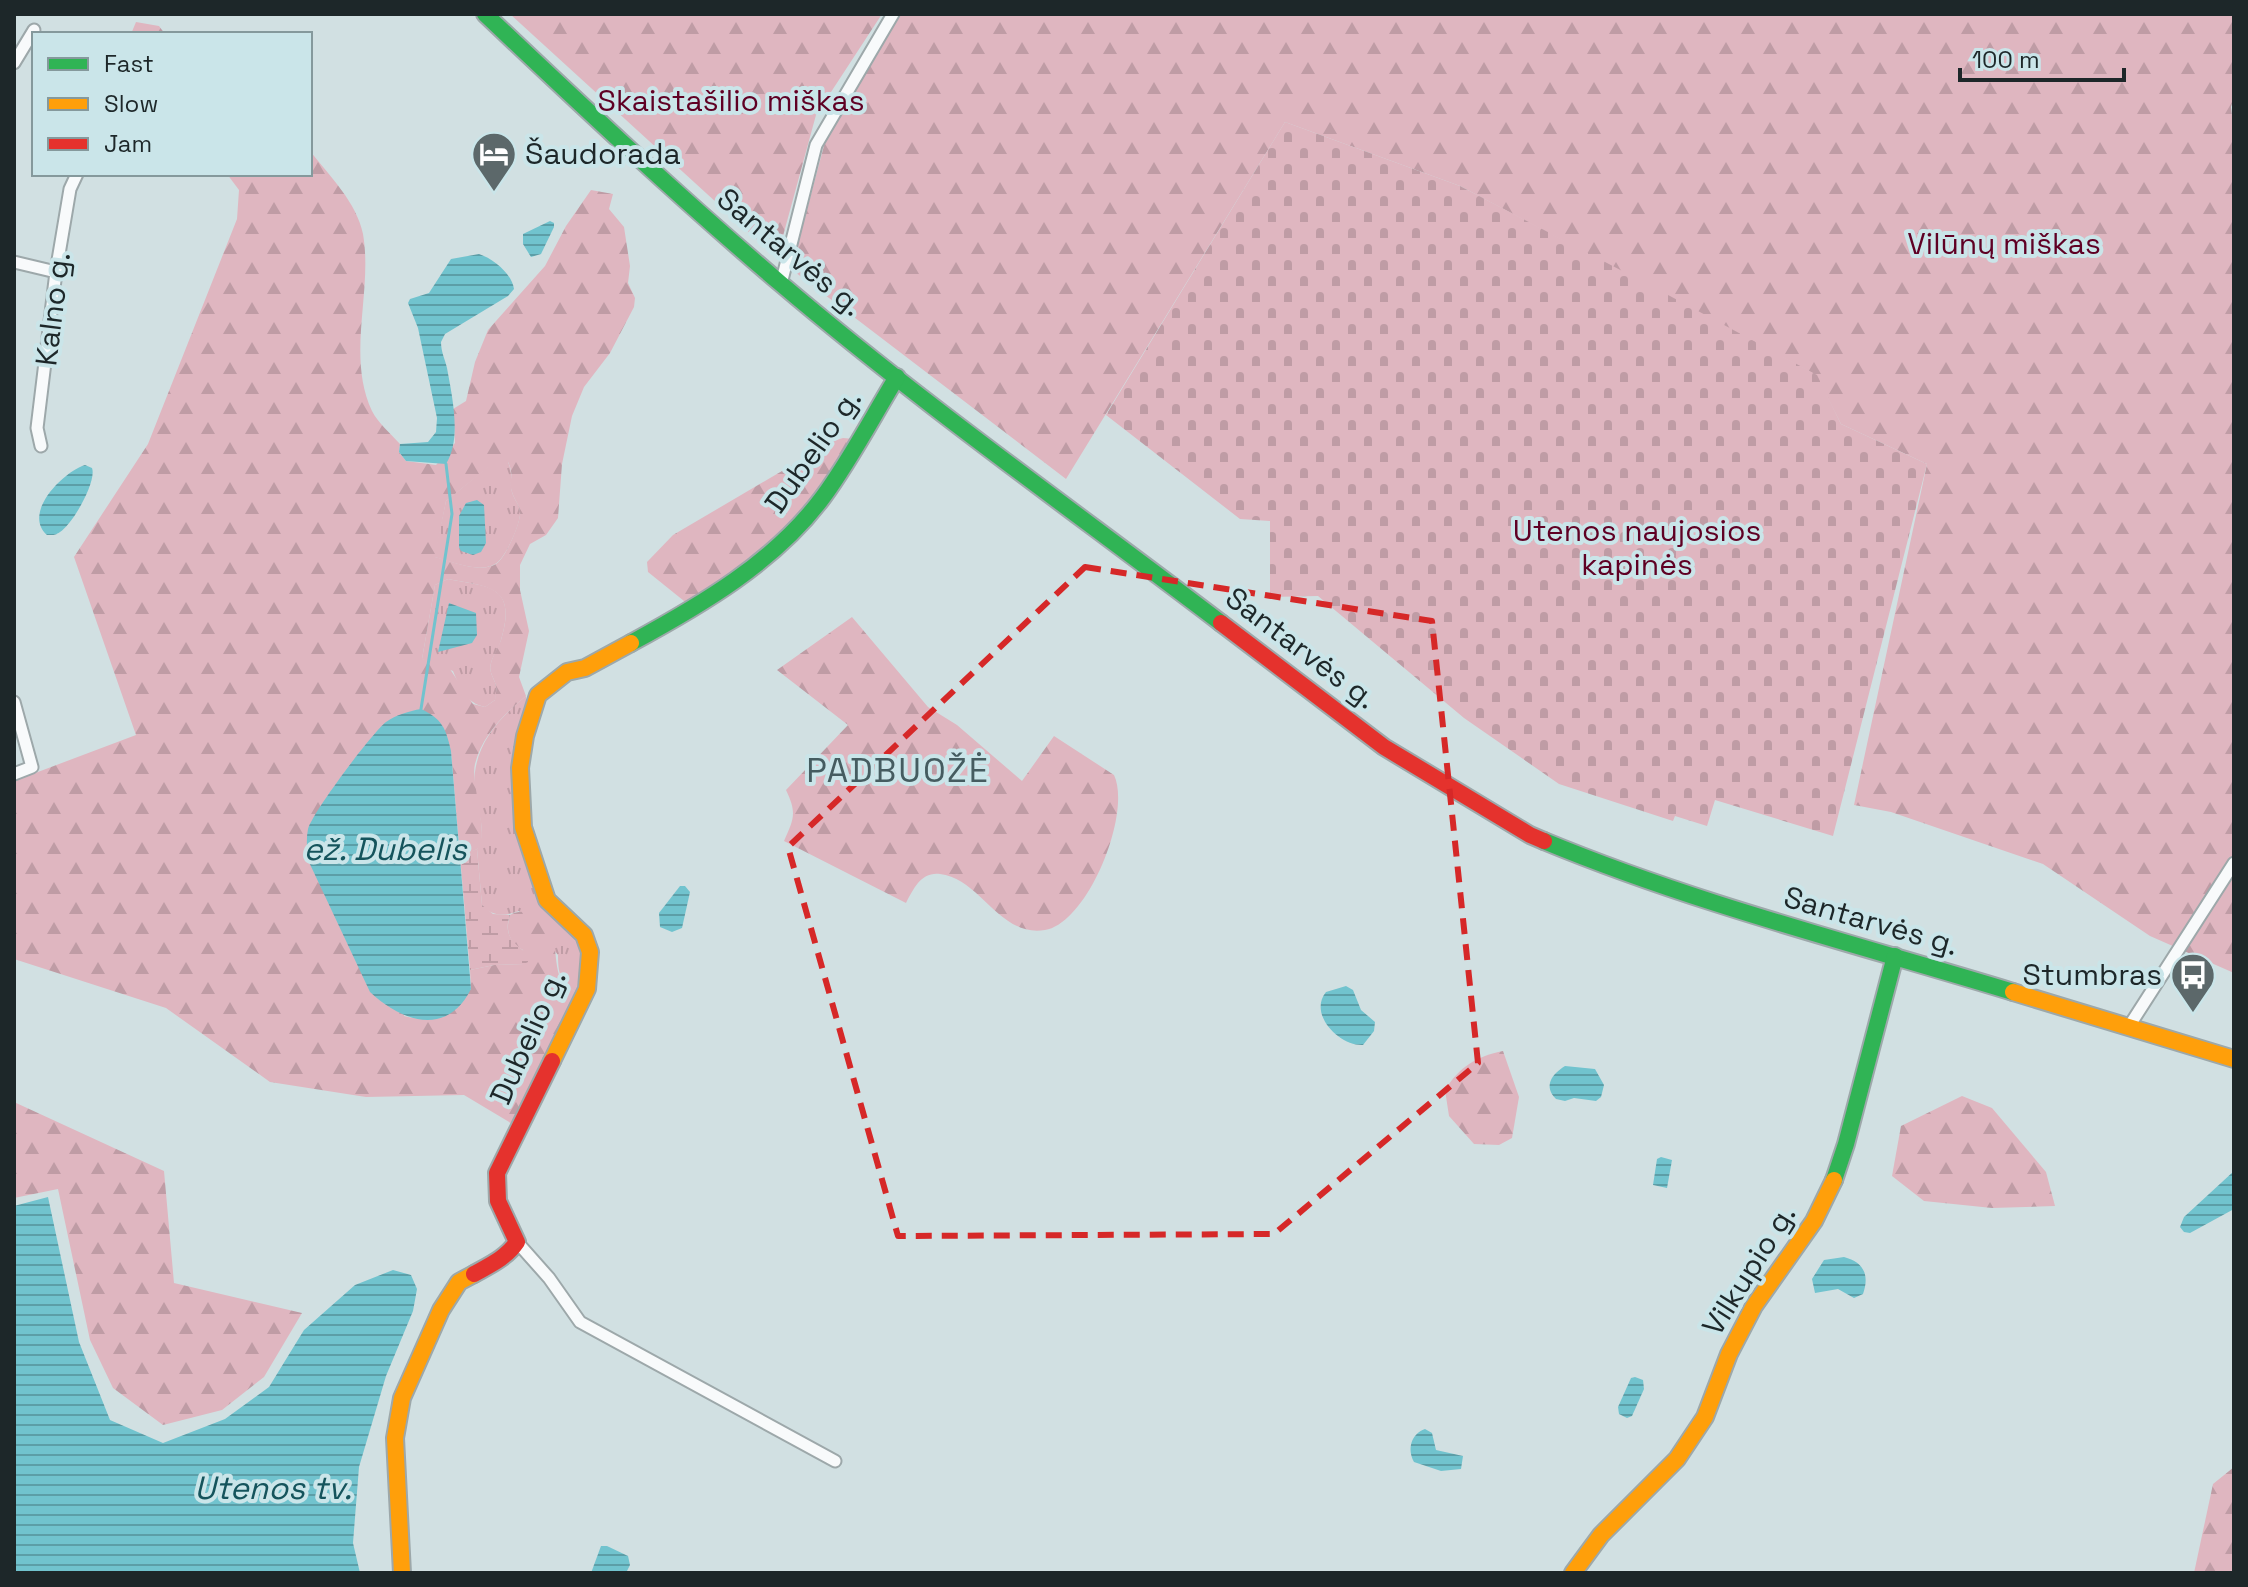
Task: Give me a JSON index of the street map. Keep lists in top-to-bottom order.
{
  "streets": {
    "street": [
      "Santarvės g.",
      "Kalno g.",
      "Dubelio g.",
      "Vilkupio g."
    ]
  },
  "crossings": [
    ["Santarvės g.", "Dubelio g."],
    ["Santarvės g.", "Vilkupio g."]
  ],
  "districts": ["PADBUOŽĖ"],
  "water": ["ež. Dubelis", "Utenos tv."],
  "parks": ["Skaistašilio miškas", "Vilūnų miškas", "Utenos naujosios kapinės"],
  "places": {
    "hotel": ["Šaudorada"],
    "bus stop": ["Stumbras"]
  },
  "legend": ["Fast", "Slow", "Jam"],
  "scale_bar": "100 m"
}
